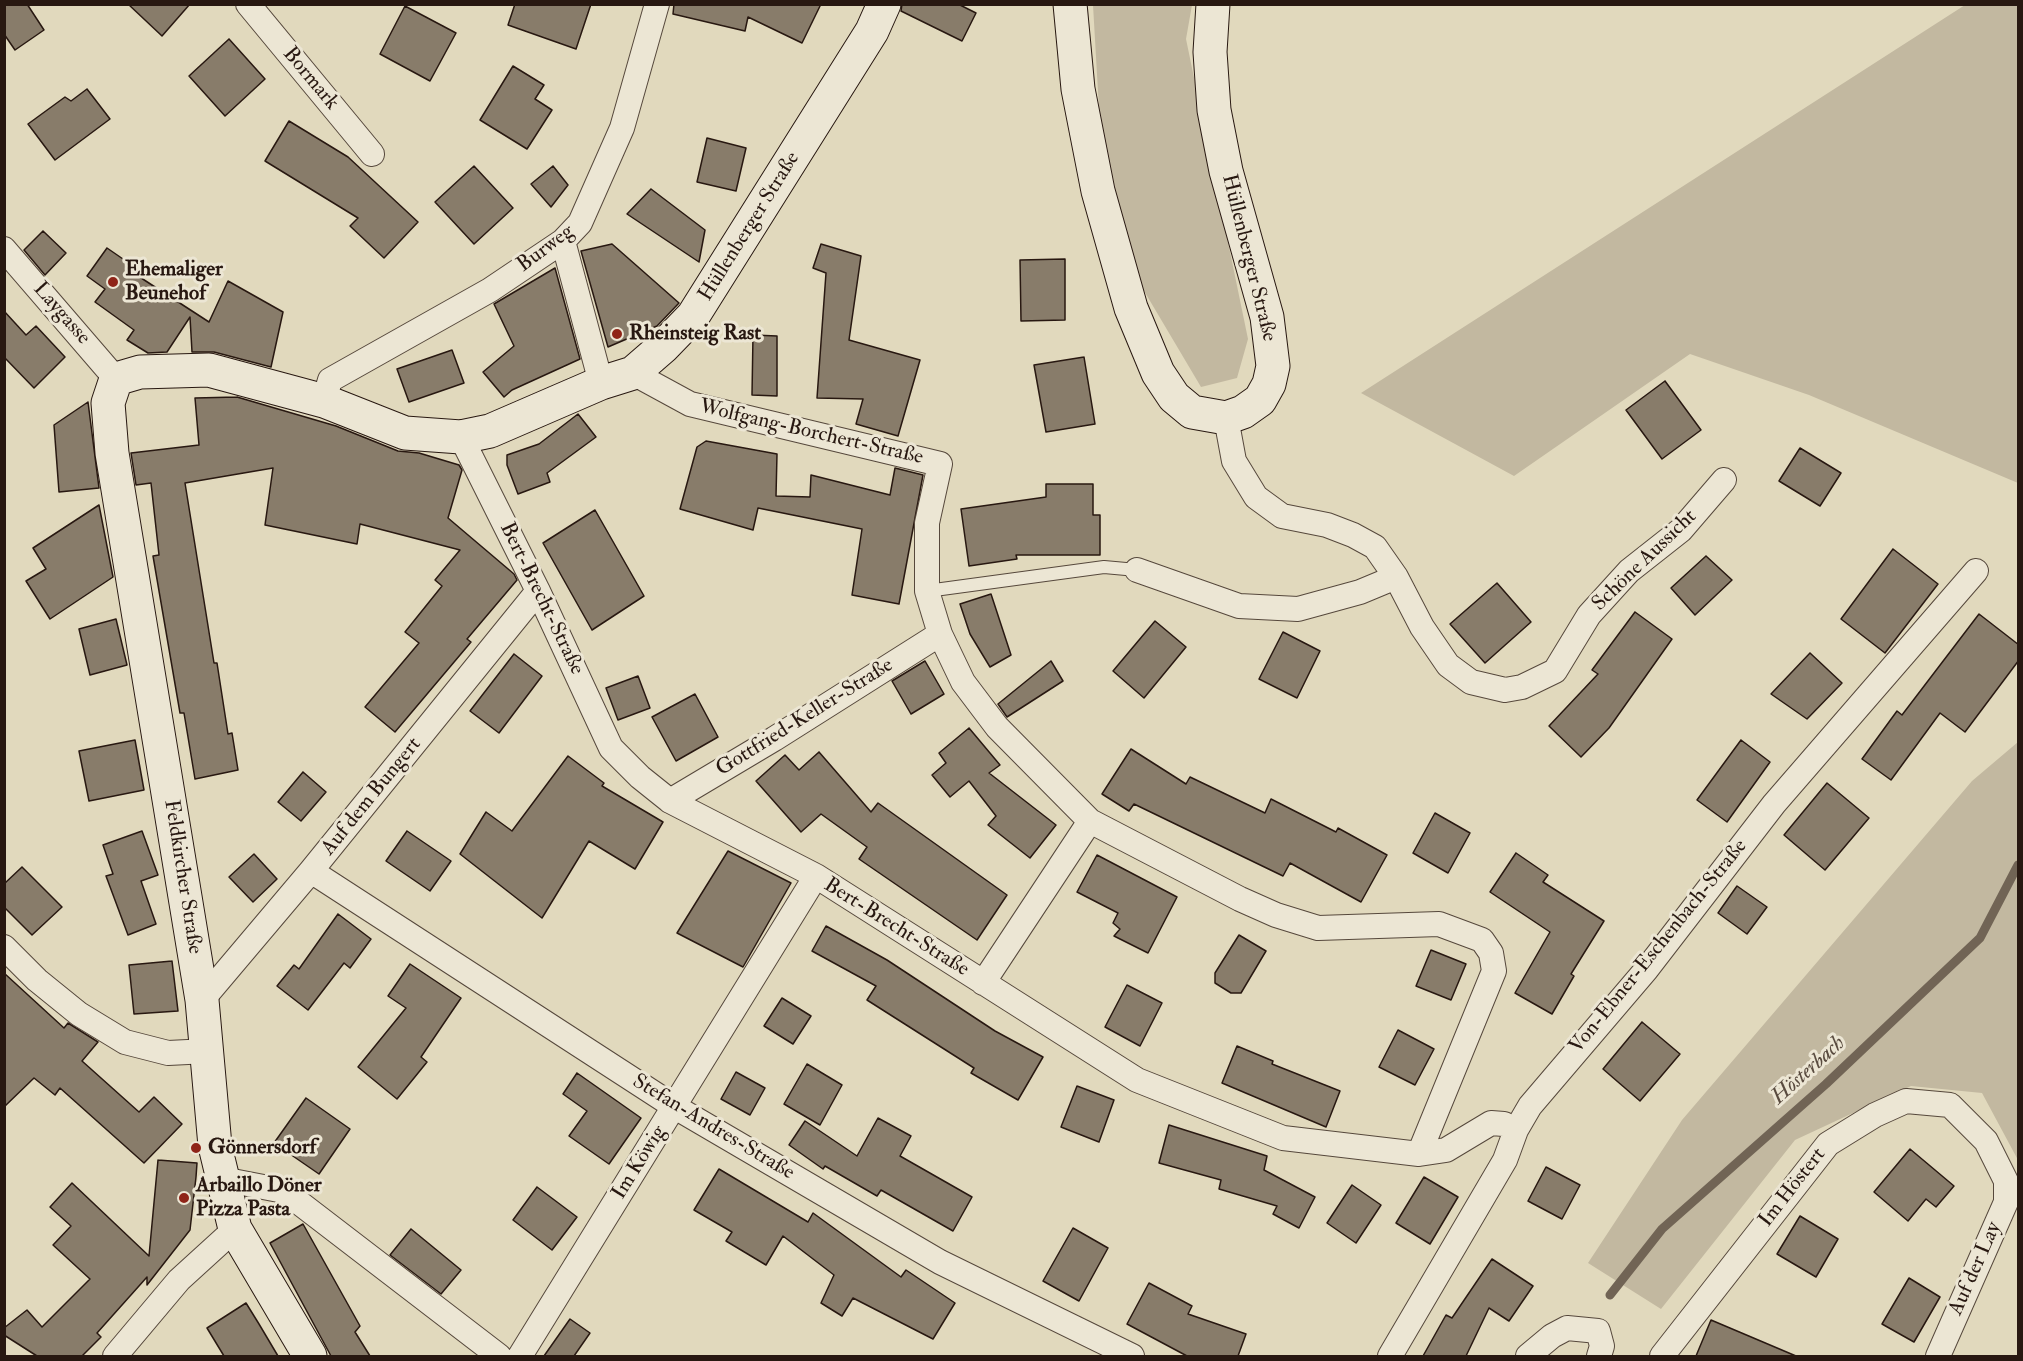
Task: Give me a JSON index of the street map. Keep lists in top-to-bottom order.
{
  "streets": {
    "street": [
      "Bormark",
      "Hüllenberger Straße",
      "Burweg",
      "Laygasse",
      "Wolfgang-Borchert-Straße",
      "Schöne Aussicht",
      "Bert-Brecht-Straße",
      "Gottfried-Keller-Straße",
      "Auf dem Bungert",
      "Feldkircher Straße",
      "Von-Ebner-Eschenbach-Straße",
      "Stefan-Andres-Straße",
      "Im Köwig",
      "Im Höstert",
      "Auf der Lay"
    ]
  },
  "crossings": [
    ["Hüllenberger Straße", "Burweg"],
    ["Hüllenberger Straße", "Laygasse"],
    ["Hüllenberger Straße", "Wolfgang-Borchert-Straße"],
    ["Hüllenberger Straße", "Schöne Aussicht"],
    ["Hüllenberger Straße", "Bert-Brecht-Straße"],
    ["Hüllenberger Straße", "Feldkircher Straße"],
    ["Laygasse", "Feldkircher Straße"],
    ["Wolfgang-Borchert-Straße", "Bert-Brecht-Straße"],
    ["Wolfgang-Borchert-Straße", "Gottfried-Keller-Straße"],
    ["Bert-Brecht-Straße", "Gottfried-Keller-Straße"],
    ["Bert-Brecht-Straße", "Auf dem Bungert"],
    ["Bert-Brecht-Straße", "Von-Ebner-Eschenbach-Straße"],
    ["Bert-Brecht-Straße", "Im Köwig"],
    ["Auf dem Bungert", "Feldkircher Straße"],
    ["Auf dem Bungert", "Stefan-Andres-Straße"],
    ["Stefan-Andres-Straße", "Im Köwig"],
    ["Im Höstert", "Auf der Lay"]
  ],
  "water": ["Hösterbach"],
  "places": [
    "Ehemaliger Beunehof",
    "Rheinsteig Rast",
    "Gönnersdorf",
    "Arbaillo Döner Pizza Pasta"
  ]
}
